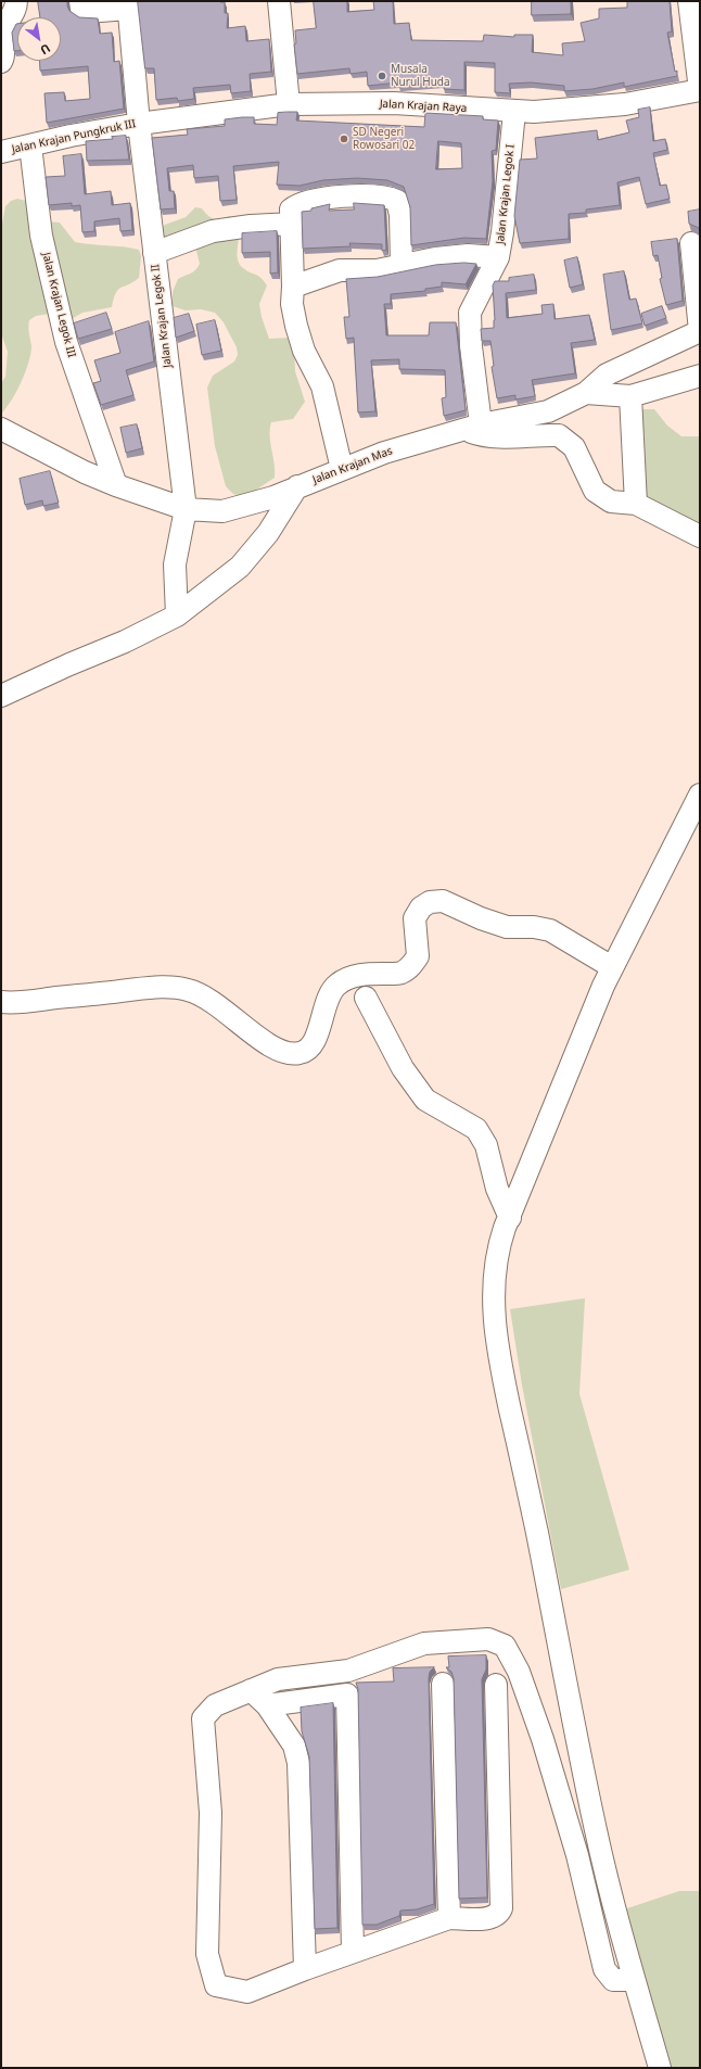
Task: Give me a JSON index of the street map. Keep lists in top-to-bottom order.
{
  "streets": {
    "street": [
      "Jalan Krajan Raya",
      "Jalan Krajan Pungkruk III",
      "Jalan Krajan Legok I",
      "Jalan Krajan Legok III",
      "Jalan Krajan Legok II",
      "Jalan Krajan Mas"
    ]
  },
  "crossings": [
    ["Jalan Krajan Raya", "Jalan Krajan Pungkruk III"],
    ["Jalan Krajan Raya", "Jalan Krajan Legok I"],
    ["Jalan Krajan Raya", "Jalan Krajan Legok II"],
    ["Jalan Krajan Pungkruk III", "Jalan Krajan Legok III"],
    ["Jalan Krajan Pungkruk III", "Jalan Krajan Legok II"],
    ["Jalan Krajan Legok I", "Jalan Krajan Mas"],
    ["Jalan Krajan Legok III", "Jalan Krajan Mas"],
    ["Jalan Krajan Legok II", "Jalan Krajan Mas"]
  ],
  "places": ["Musala Nurul Huda", "SD Negeri Rowosari 02"],
  "north": "bottom right"
}
